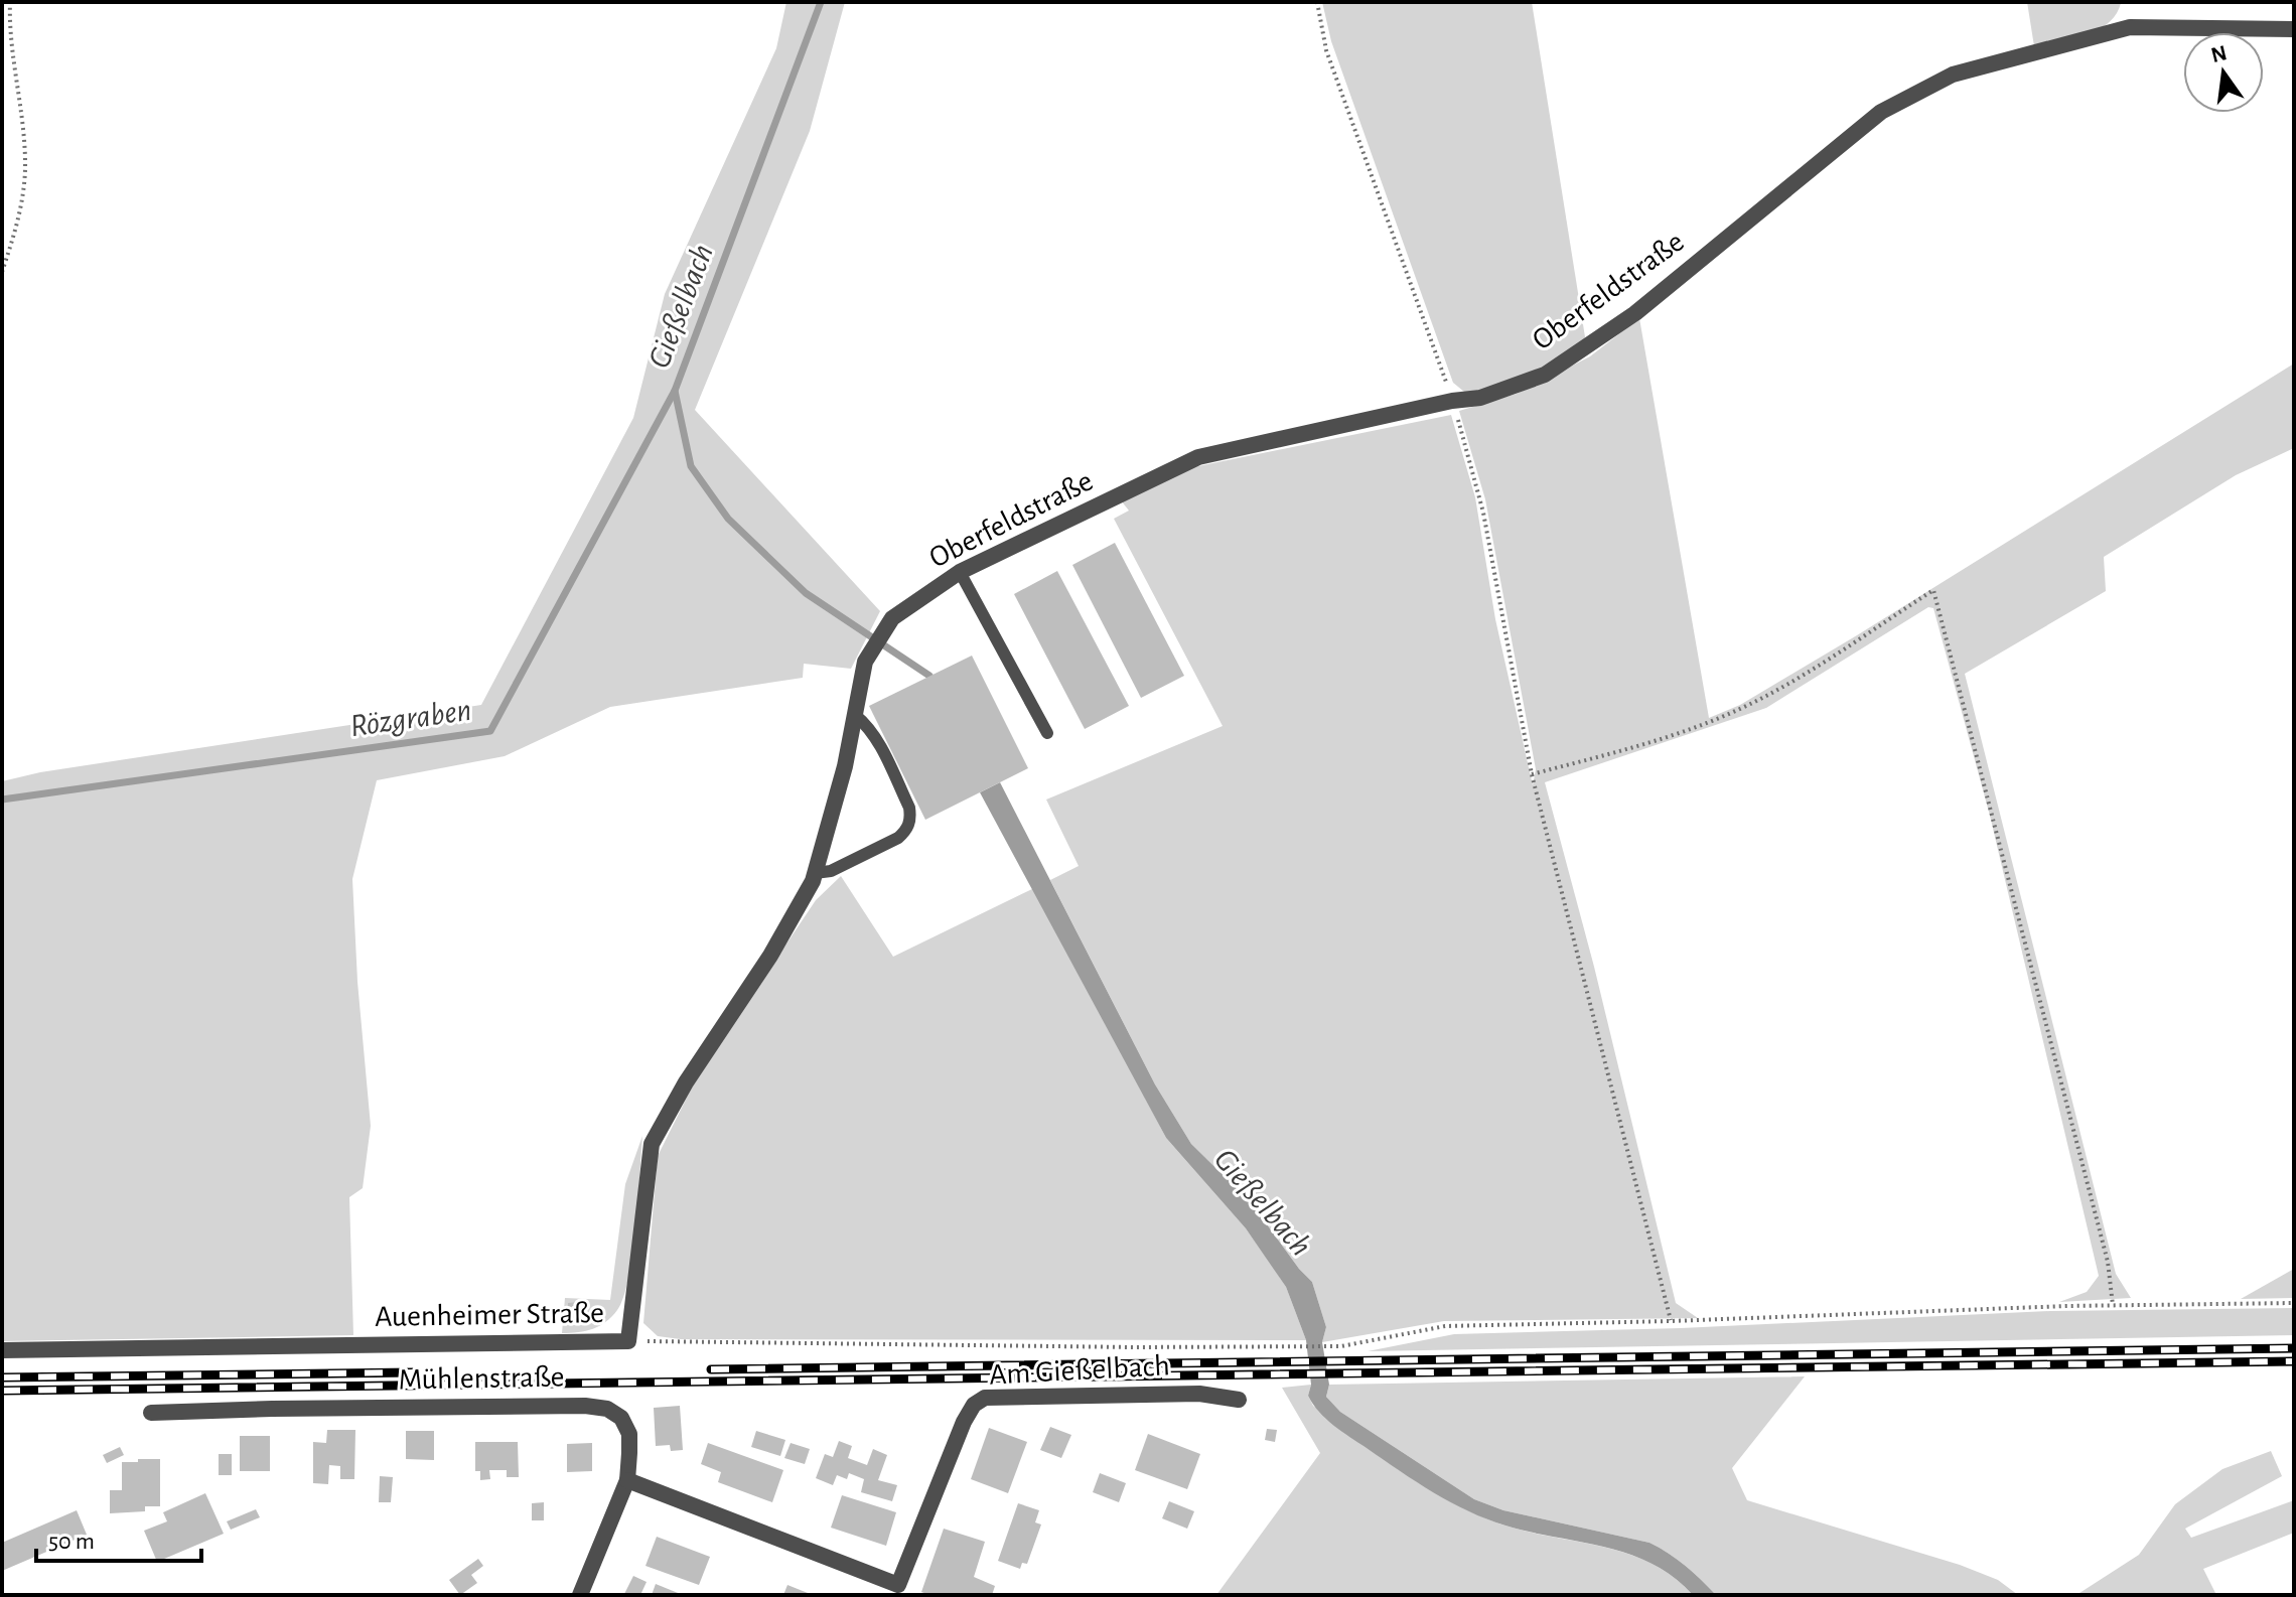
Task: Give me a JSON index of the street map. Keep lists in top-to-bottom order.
{
  "streets": {
    "street": [
      "Oberfeldstraße",
      "Auenheimer Straße",
      "Am Gießelbach",
      "Mühlenstraße"
    ]
  },
  "crossings": [
    ["Oberfeldstraße", "Auenheimer Straße"],
    ["Am Gießelbach", "Mühlenstraße"]
  ],
  "water": ["Gießelbach", "Rözgraben"],
  "scale_bar": "50 m",
  "north": "top"
}
